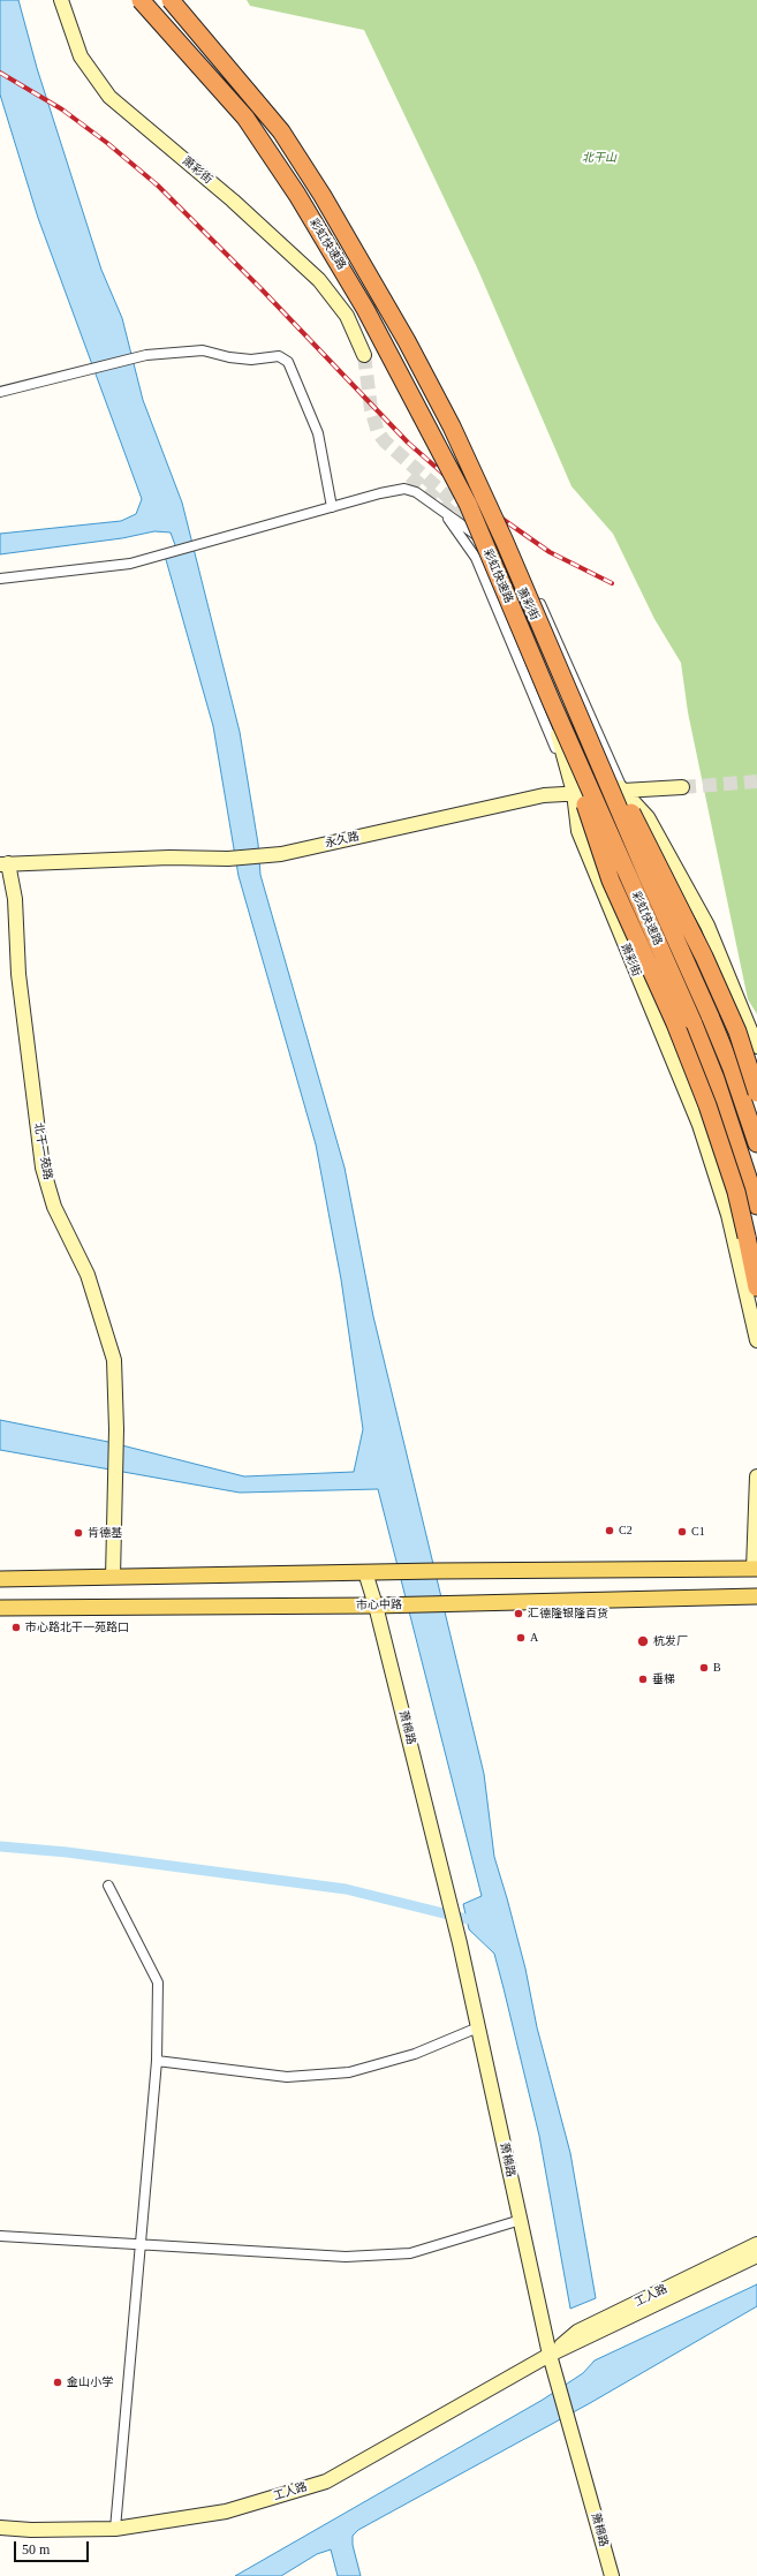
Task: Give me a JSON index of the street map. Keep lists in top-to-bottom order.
{
  "streets": {
    "highway": ["彩虹快速路"],
    "main road": [
      "萧彩街",
      "永久路",
      "北干一苑路",
      "市心中路",
      "萧棉路",
      "工人路"
    ]
  },
  "crossings": [
    ["萧彩街", "永久路"],
    ["永久路", "北干一苑路"],
    ["市心中路", "萧棉路"],
    ["萧棉路", "工人路"]
  ],
  "parks": ["北干山"],
  "places": [
    "C2",
    "C1",
    "肯德基",
    "汇德隆银隆百货",
    "市心路北干一苑路口",
    "A",
    "杭发厂",
    "B",
    "垂梯",
    "金山小学"
  ],
  "scale_bar": "50 m"
}
